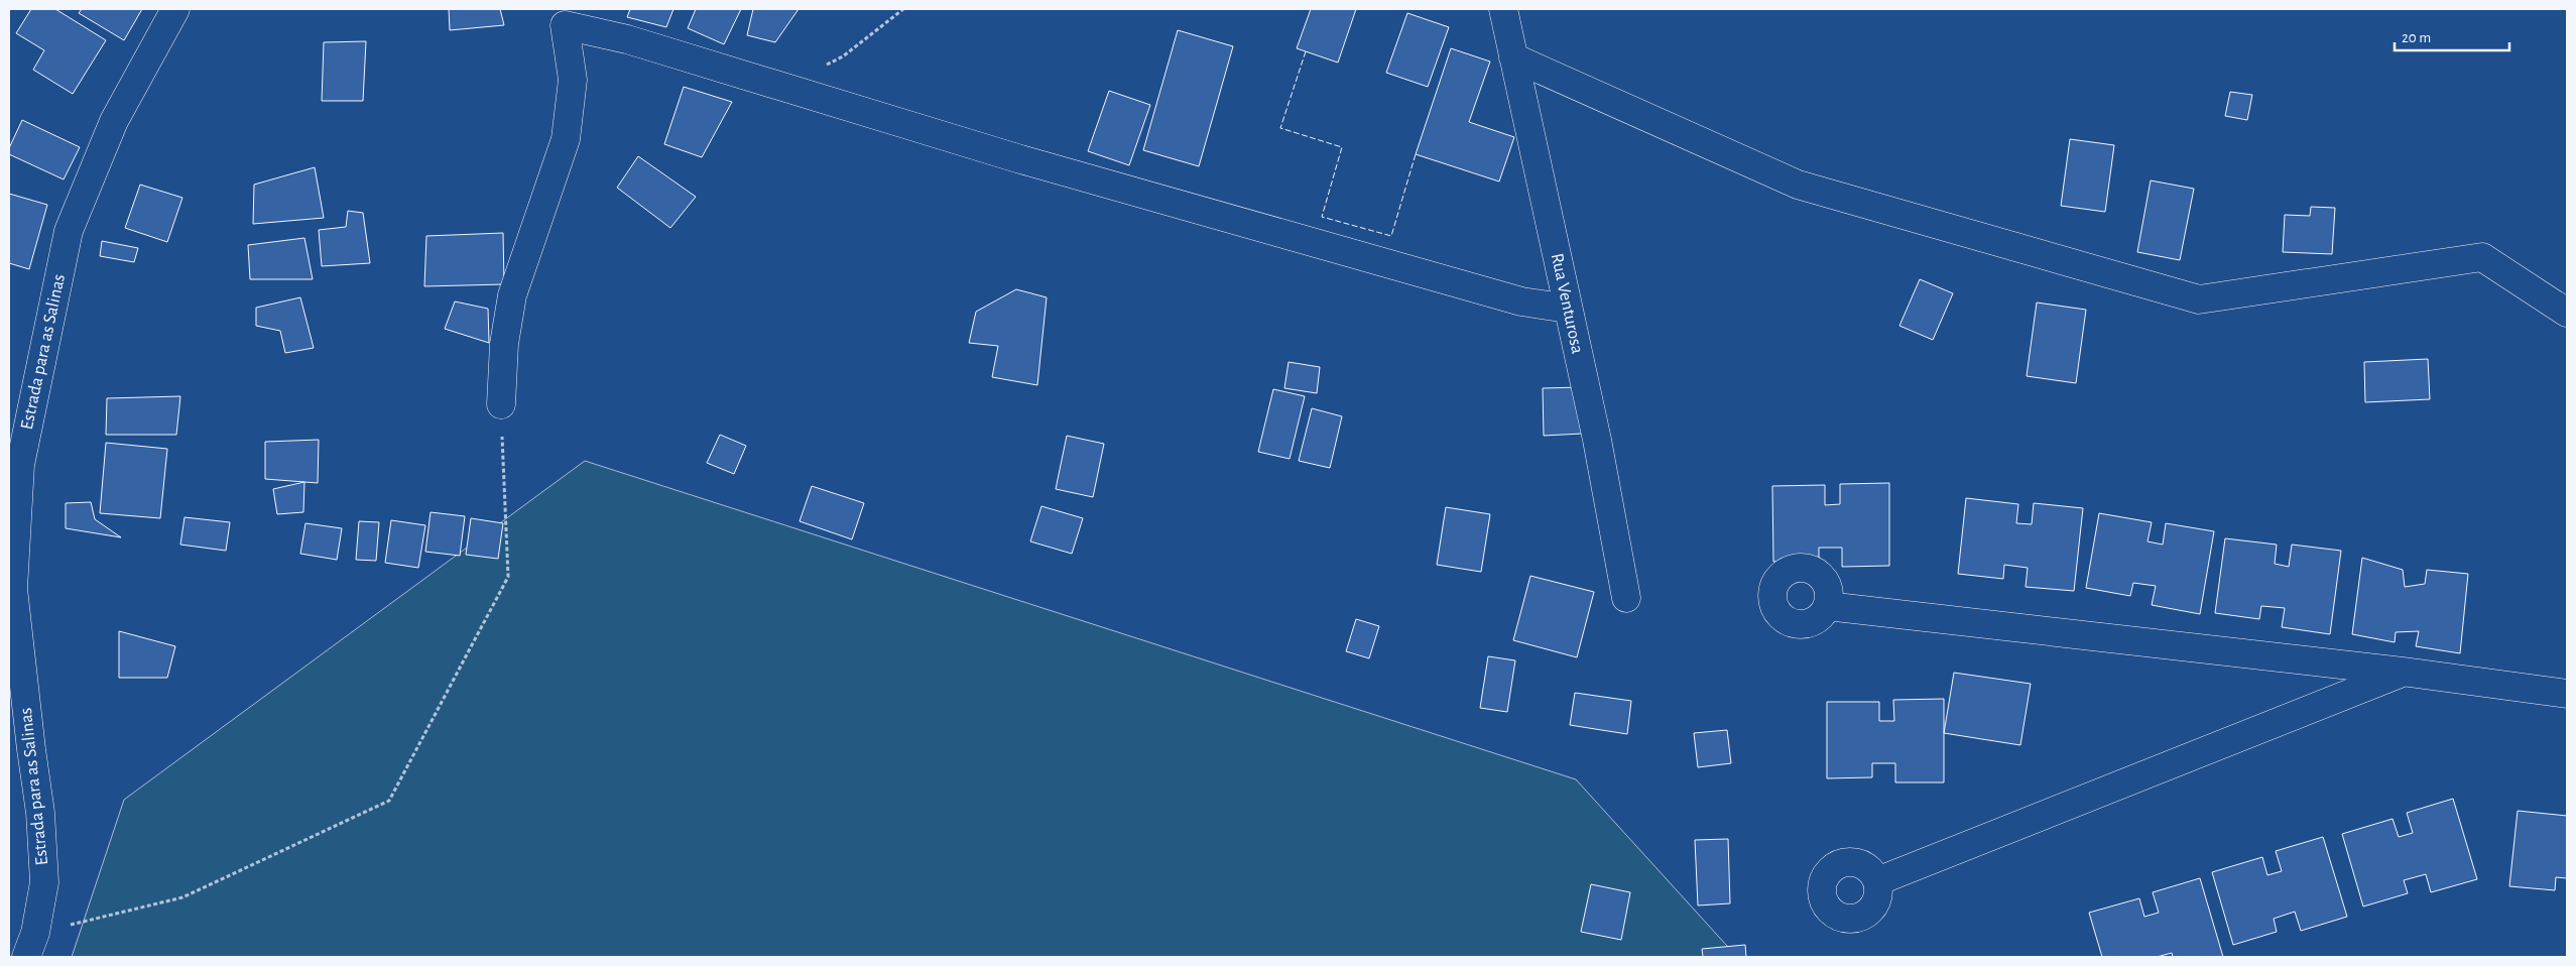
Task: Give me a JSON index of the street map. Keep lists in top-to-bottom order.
{
  "streets": {
    "street": ["Rua Venturosa", "Estrada para as Salinas"]
  },
  "scale_bar": "20 m"
}
